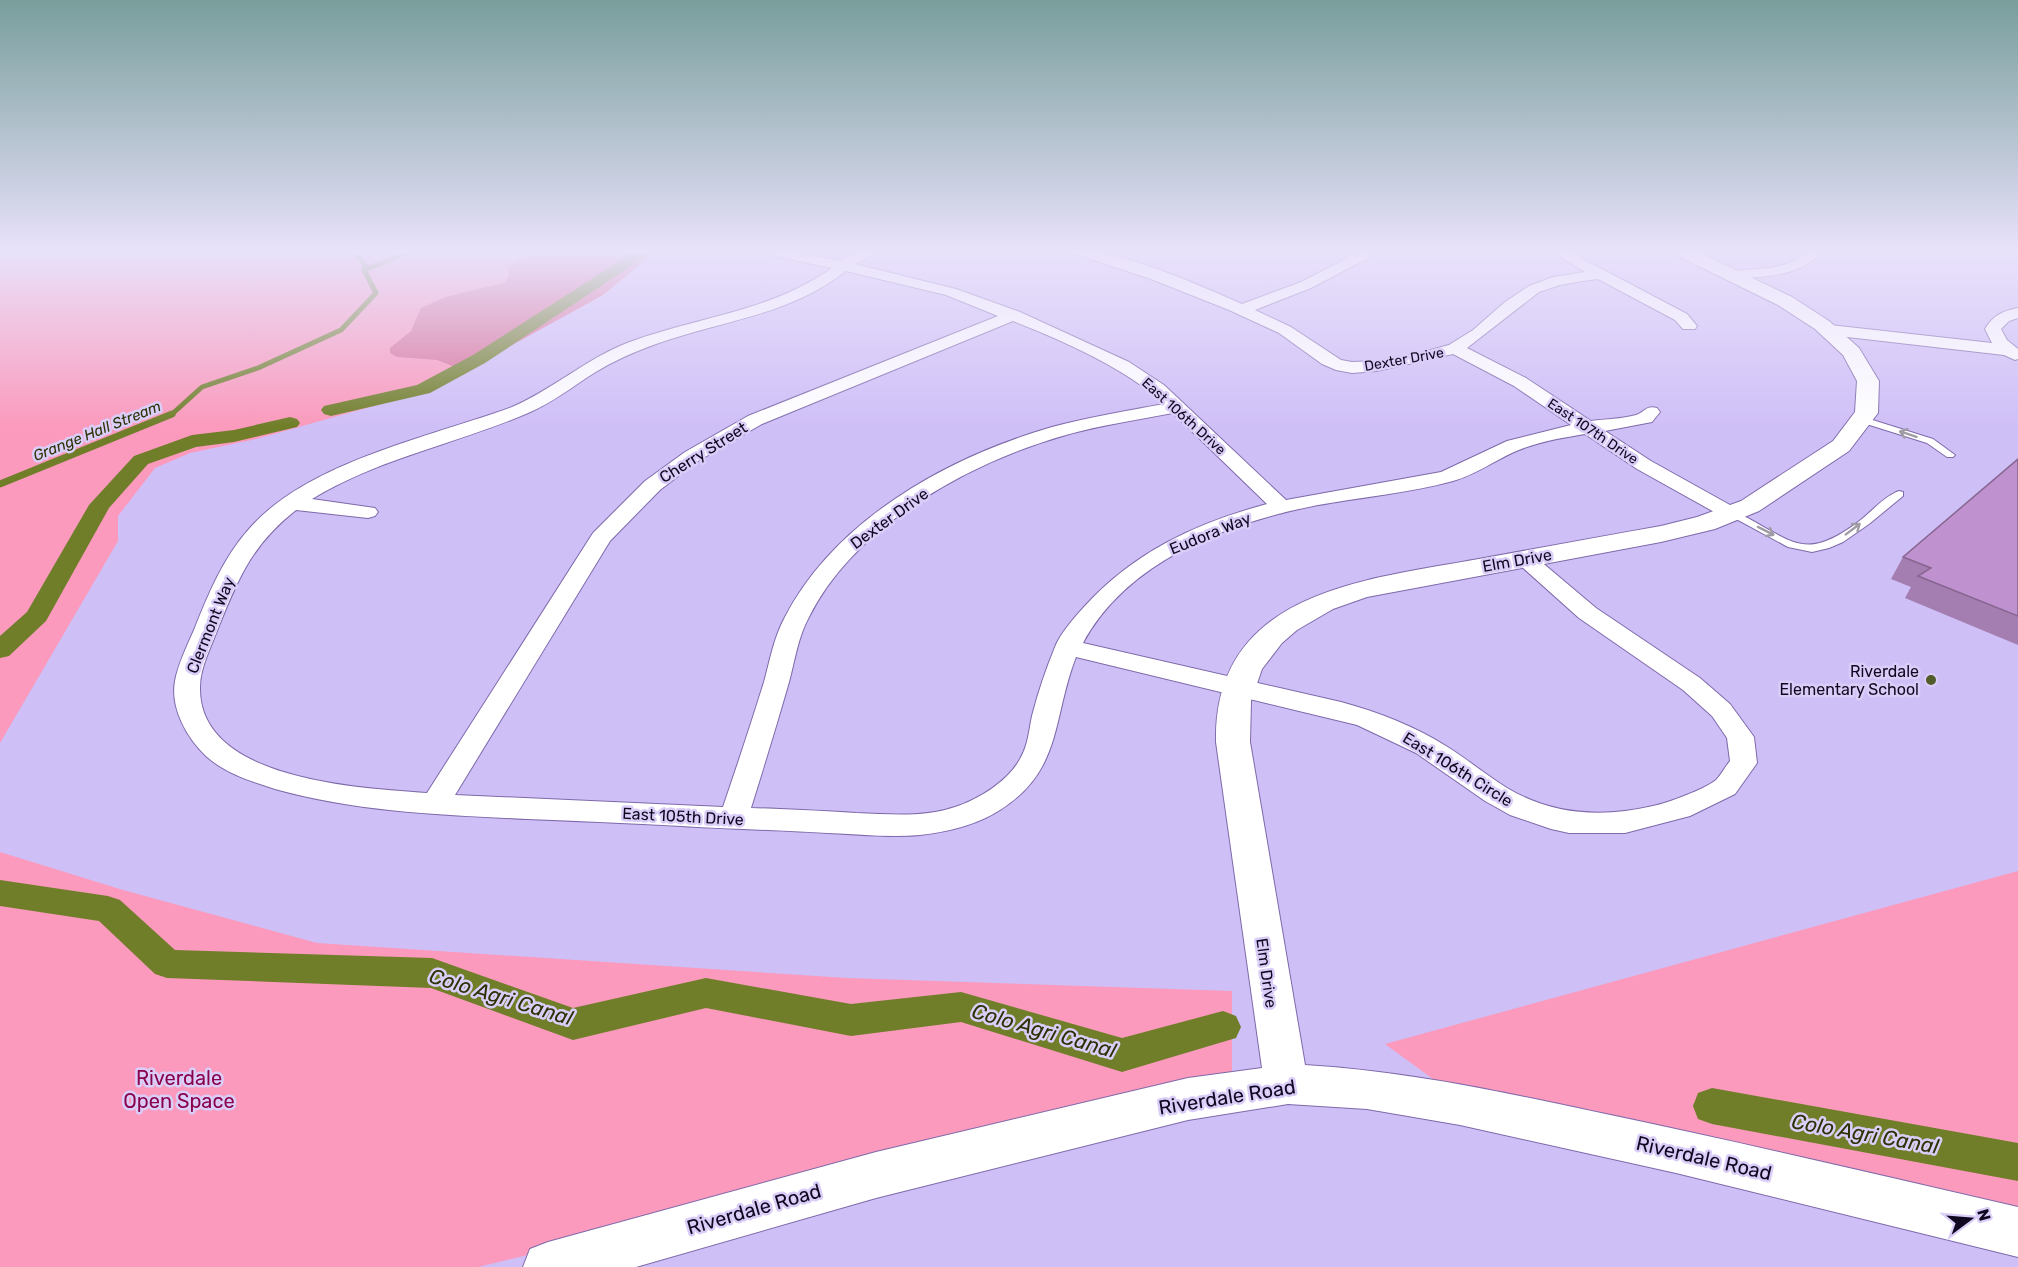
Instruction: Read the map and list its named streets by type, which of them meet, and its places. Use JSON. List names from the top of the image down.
{
  "streets": {
    "street": [
      "Dexter Drive",
      "East 106th Drive",
      "East 107th Drive",
      "Cherry Street",
      "Eudora Way",
      "Elm Drive",
      "Clermont Way",
      "East 106th Circle",
      "East 105th Drive",
      "Riverdale Road"
    ]
  },
  "crossings": [
    ["Dexter Drive", "East 106th Drive"],
    ["Dexter Drive", "East 107th Drive"],
    ["Dexter Drive", "East 105th Drive"],
    ["East 106th Drive", "Cherry Street"],
    ["East 106th Drive", "Eudora Way"],
    ["East 107th Drive", "Eudora Way"],
    ["East 107th Drive", "Elm Drive"],
    ["Cherry Street", "Clermont Way"],
    ["Cherry Street", "East 105th Drive"],
    ["Eudora Way", "East 106th Circle"],
    ["Eudora Way", "East 105th Drive"],
    ["Elm Drive", "East 106th Circle"],
    ["Elm Drive", "Riverdale Road"],
    ["Clermont Way", "East 105th Drive"]
  ],
  "water": ["Grange Hall Stream", "Colo Agri Canal"],
  "parks": ["Riverdale Open Space"],
  "places": ["Riverdale Elementary School"],
  "north": "right"
}
